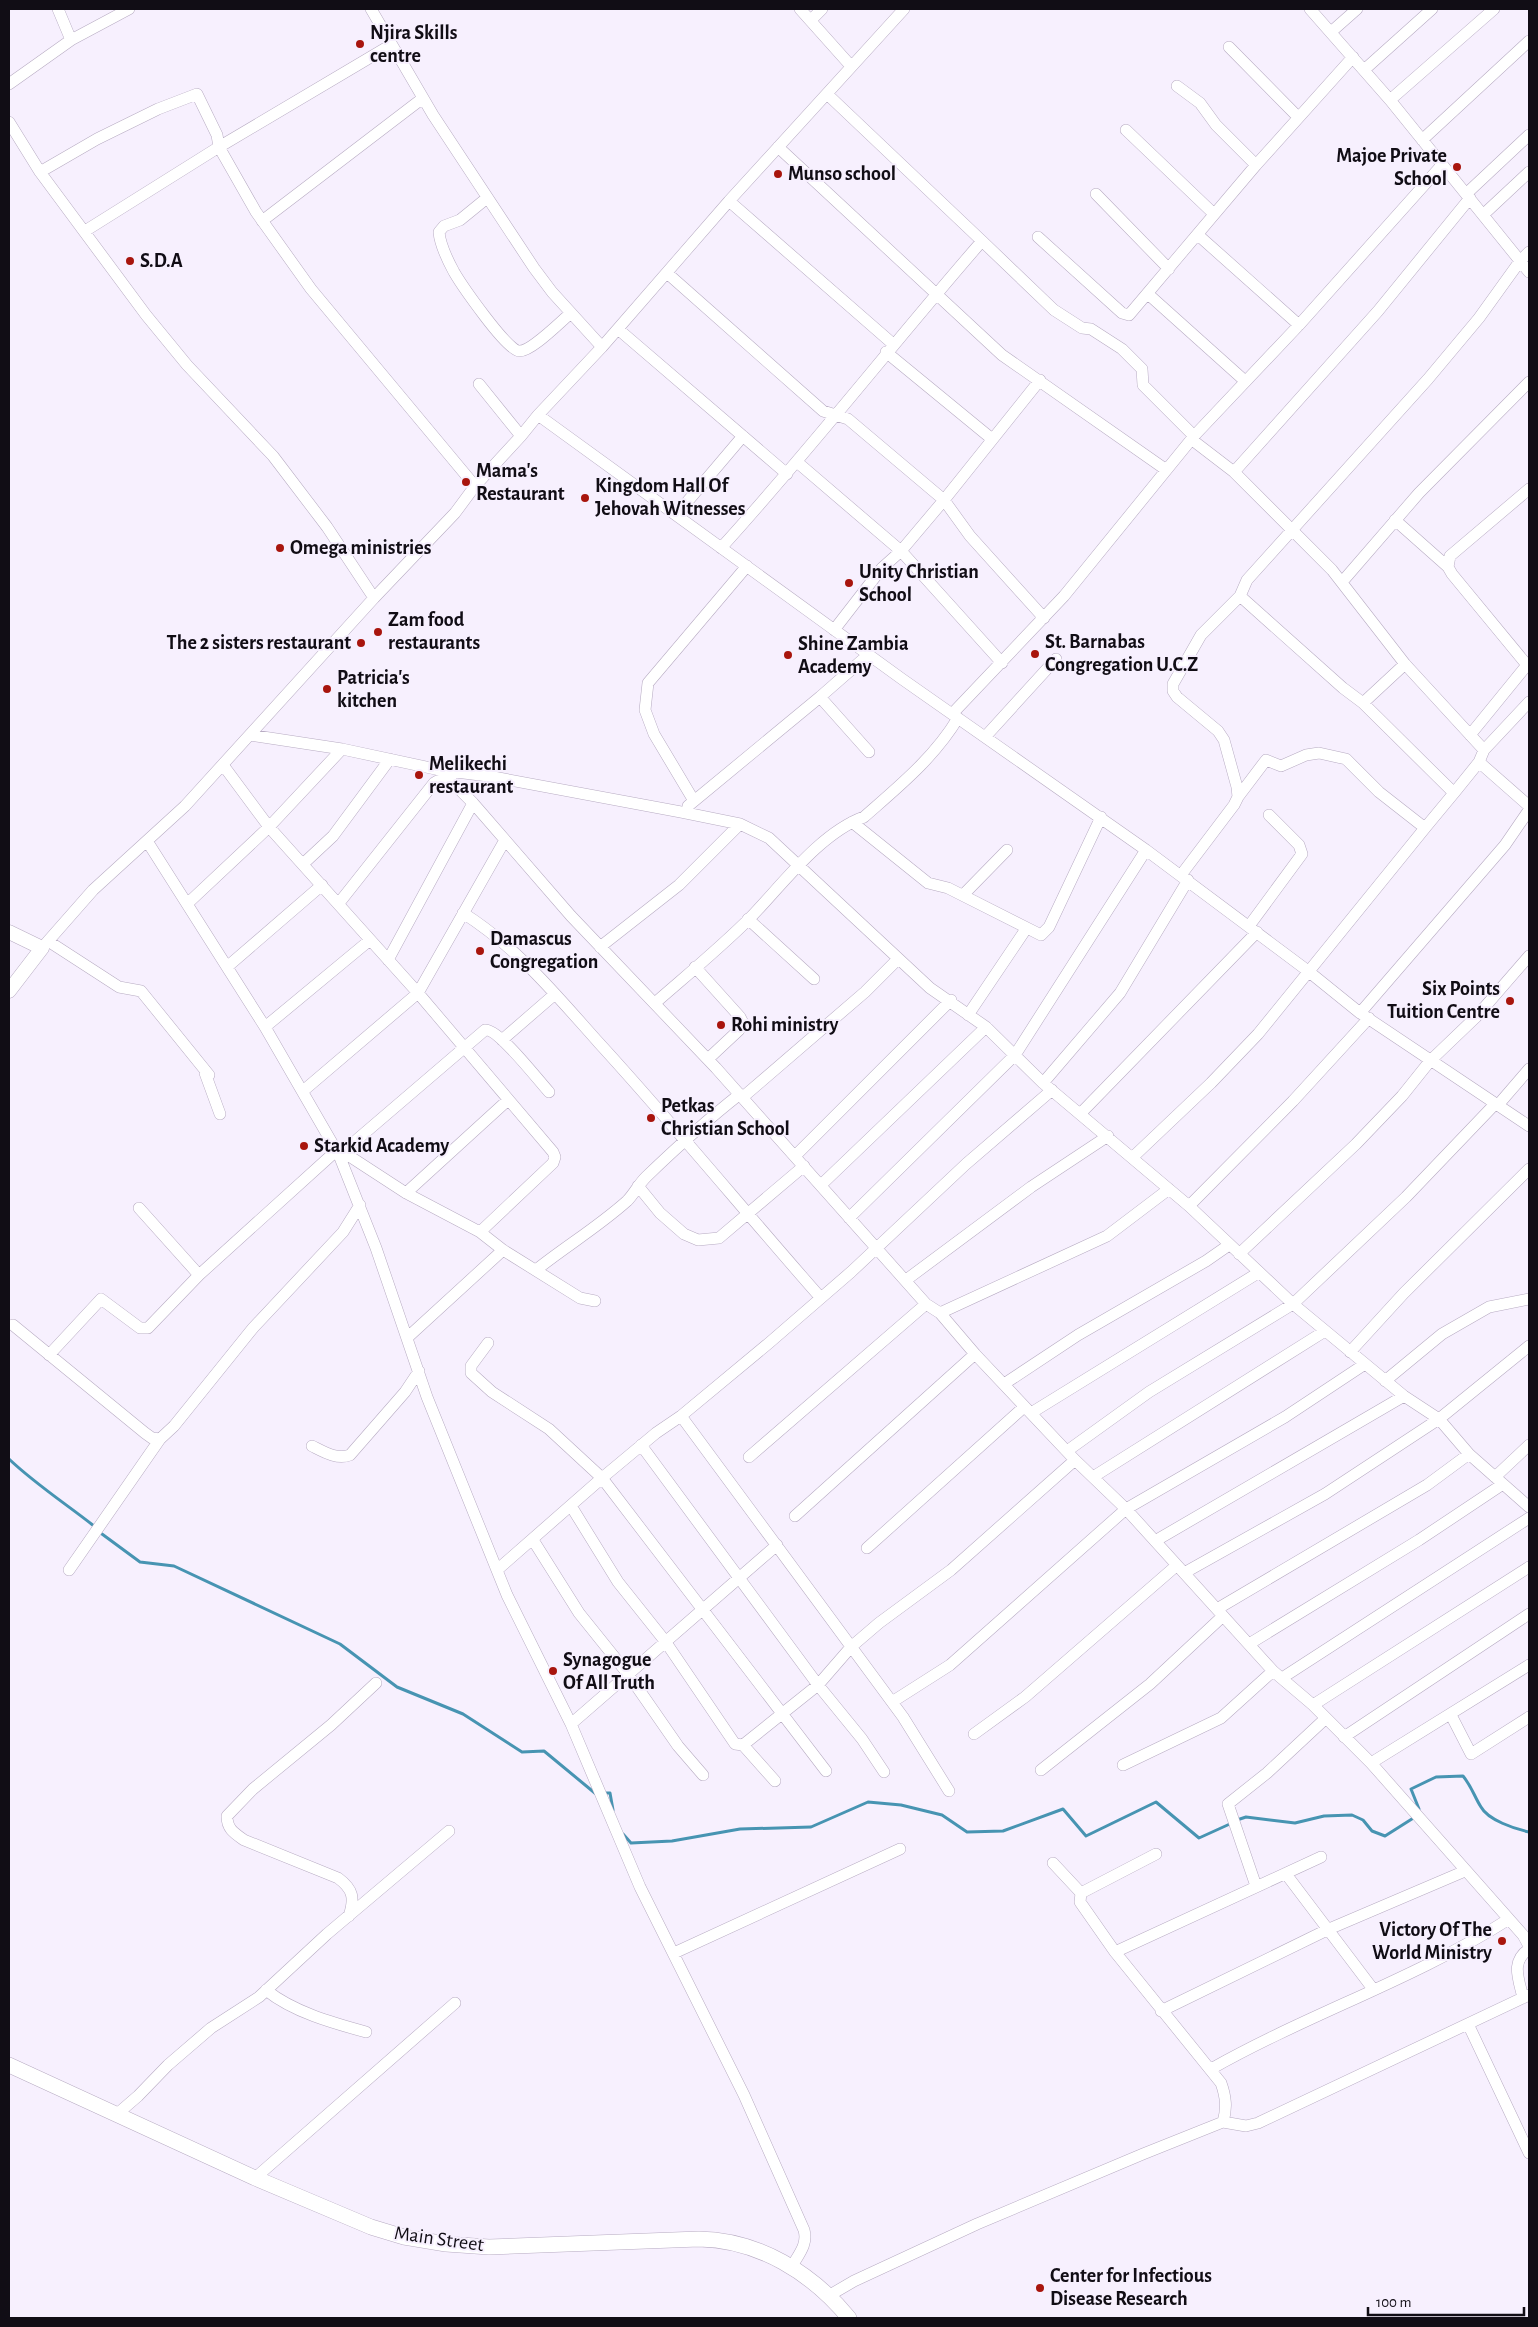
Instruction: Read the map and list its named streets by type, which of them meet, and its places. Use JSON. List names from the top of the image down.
{
  "streets": {
    "main road": ["Main Street"]
  },
  "places": [
    "Njira Skills centre",
    "Majoe Private School",
    "Munso school",
    "S.D.A",
    "Mama's Restaurant",
    "Kingdom Hall Of Jehovah Witnesses",
    "Omega ministries",
    "Unity Christian School",
    "Zam food restaurants",
    "The 2 sisters restaurant",
    "St. Barnabas Congregation U.C.Z",
    "Shine Zambia Academy",
    "Patricia's kitchen",
    "Melikechi restaurant",
    "Damascus Congregation",
    "Six Points Tuition Centre",
    "Rohi ministry",
    "Petkas Christian School",
    "Starkid Academy",
    "Synagogue Of All Truth",
    "Victory Of The World Ministry",
    "Center for Infectious Disease Research"
  ],
  "scale_bar": "100 m"
}
